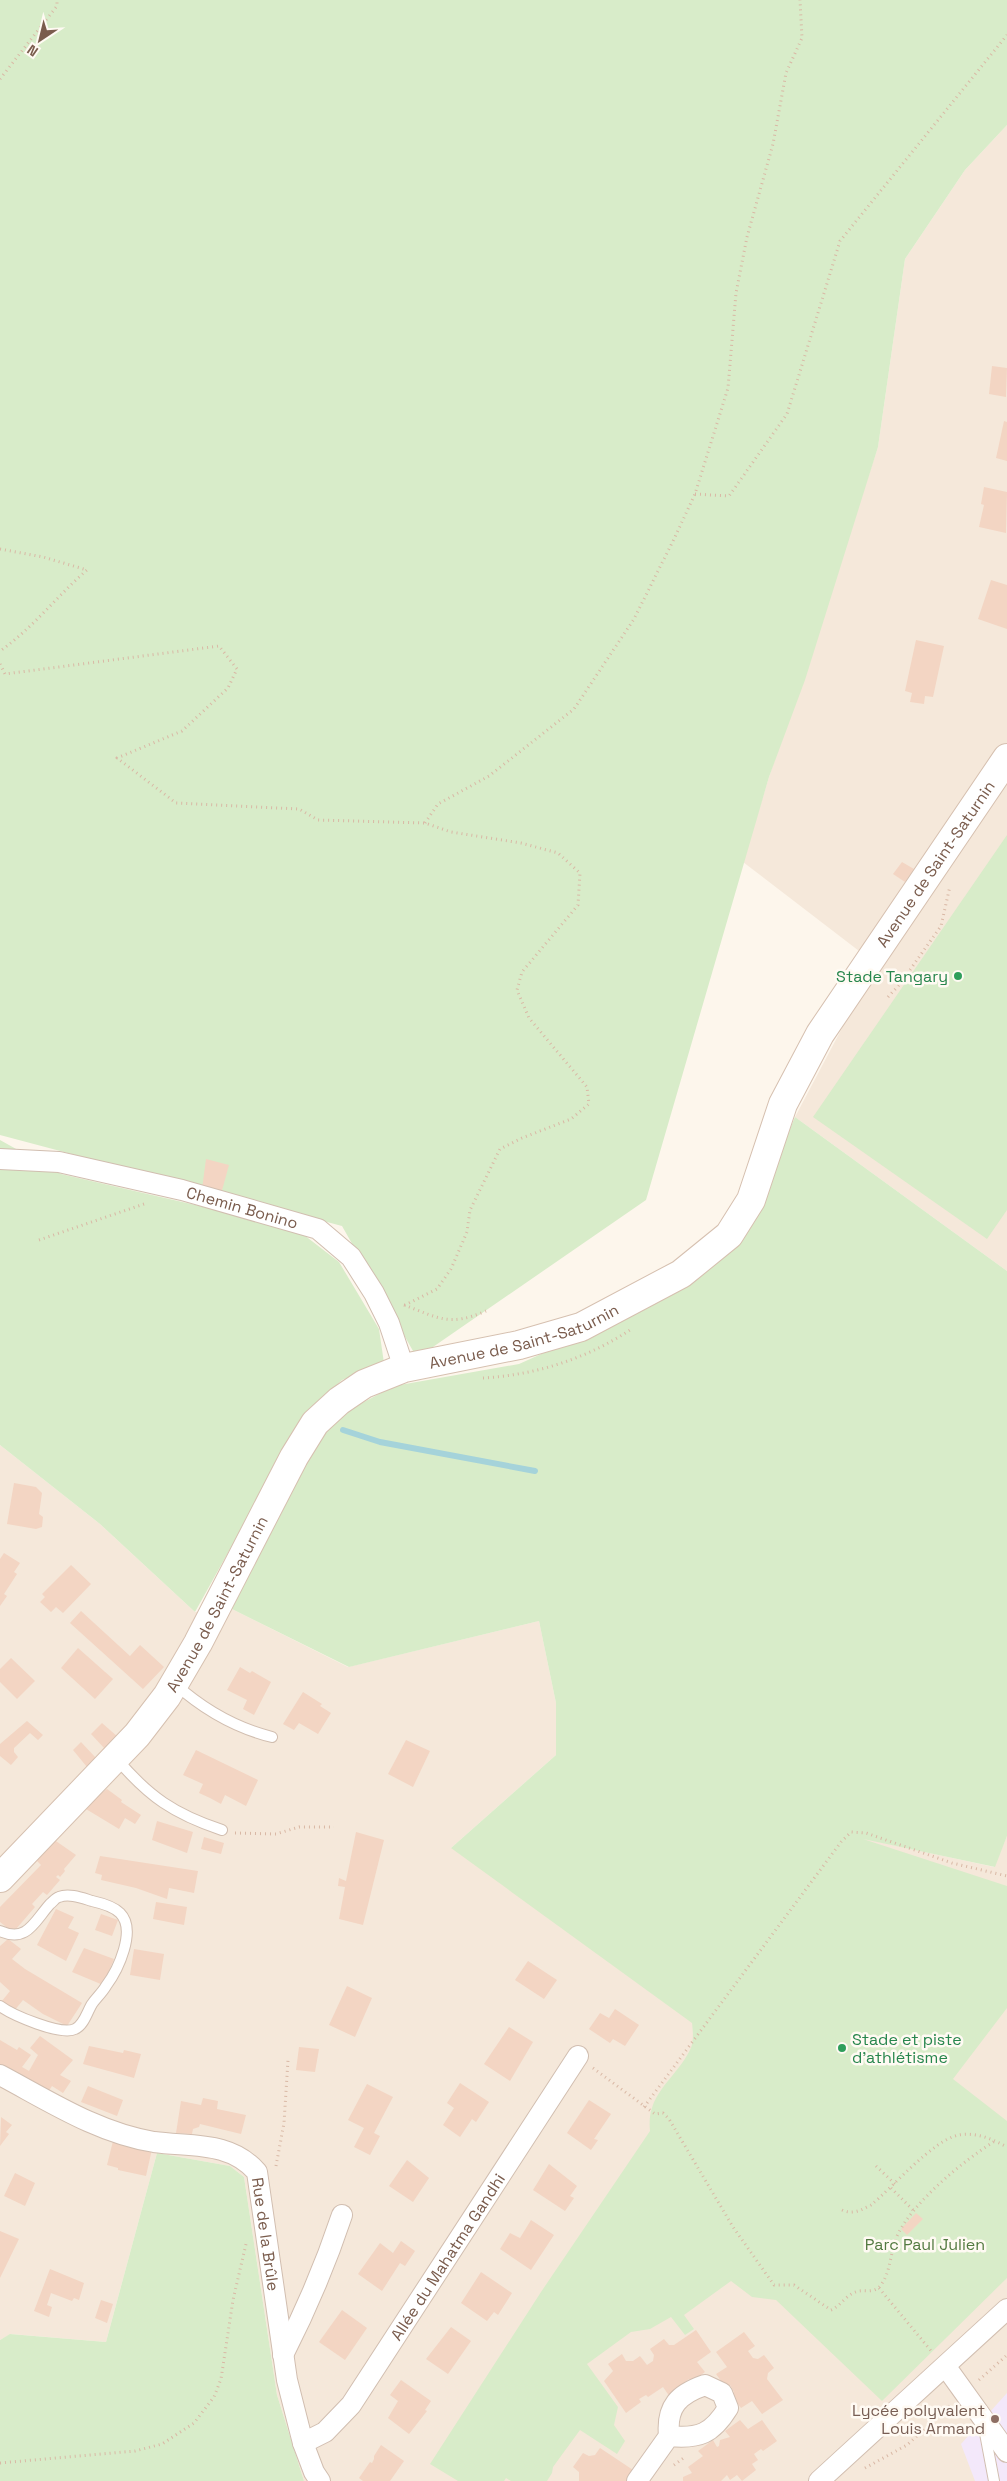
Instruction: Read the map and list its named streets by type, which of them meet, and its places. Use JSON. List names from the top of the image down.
{
  "streets": {
    "main road": ["Avenue de Saint-Saturnin"],
    "street": ["Chemin Bonino", "Rue de la Brûle", "Allée du Mahatma Gandhi"]
  },
  "crossings": [
    ["Avenue de Saint-Saturnin", "Chemin Bonino"],
    ["Rue de la Brûle", "Allée du Mahatma Gandhi"]
  ],
  "parks": ["Parc Paul Julien"],
  "places": ["Stade Tangary", "Stade et piste d'athlétisme", "Lycée polyvalent Louis Armand"],
  "north": "bottom left"
}
